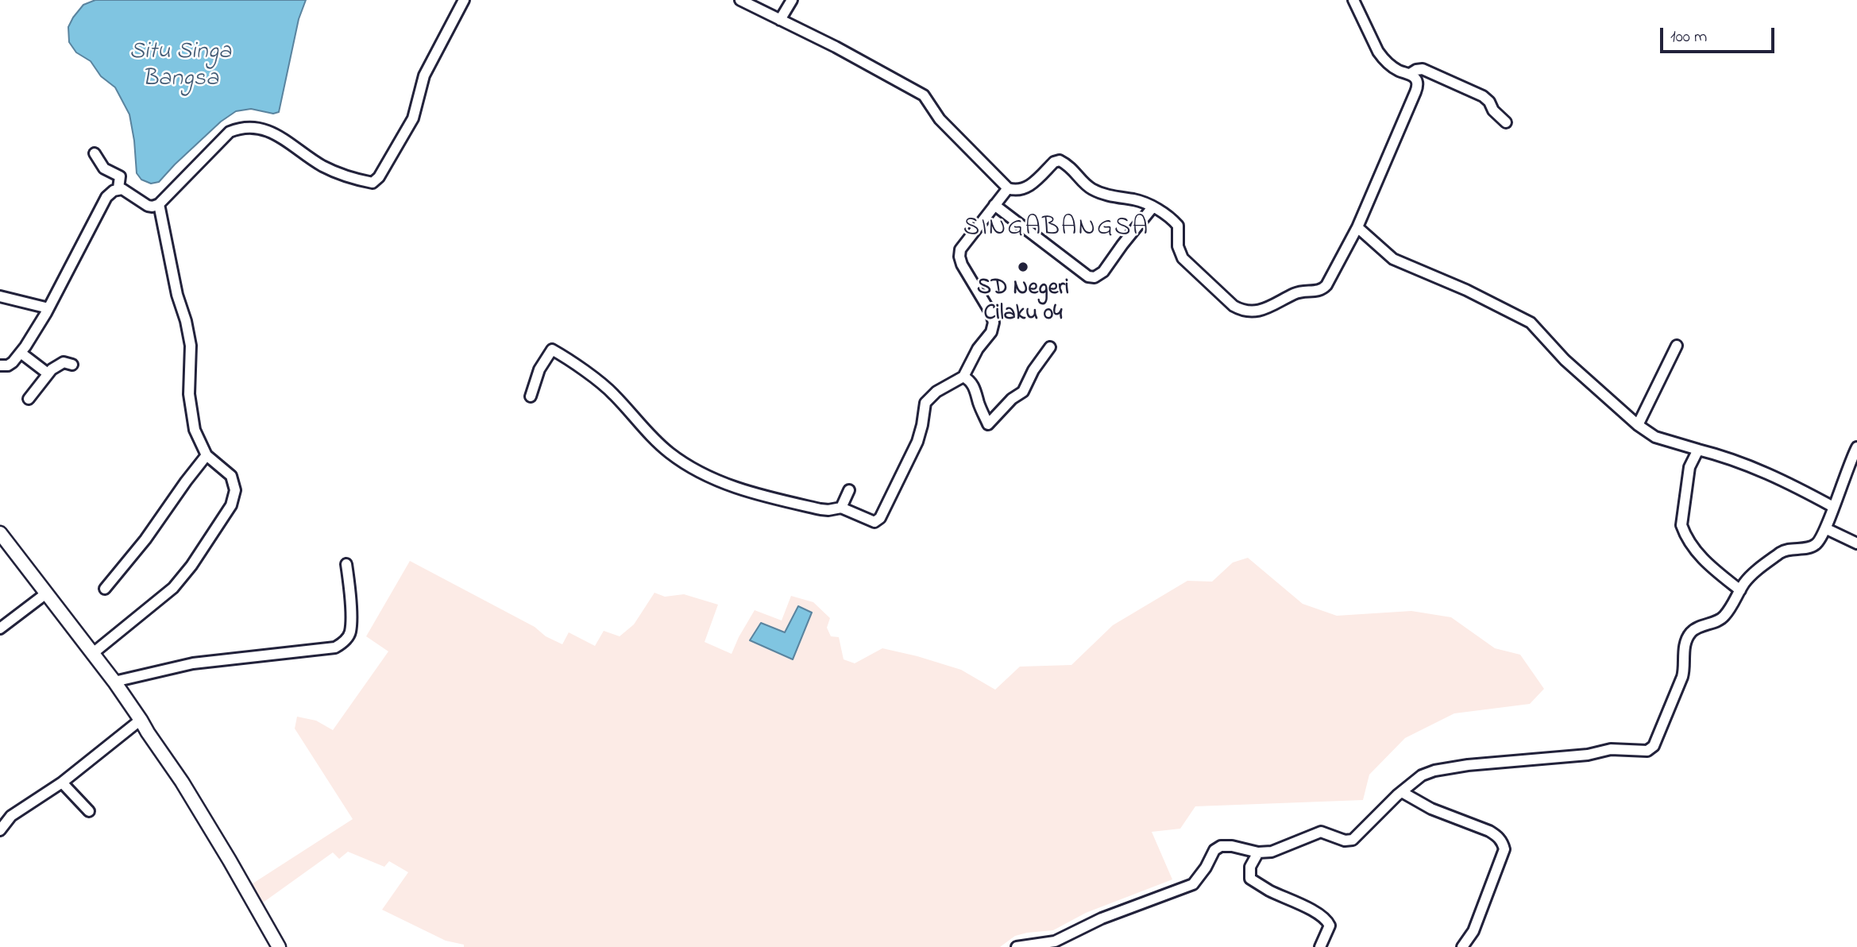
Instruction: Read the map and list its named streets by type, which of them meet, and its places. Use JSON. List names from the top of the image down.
{
  "districts": ["SINGABANGSA"],
  "water": ["Situ Singa Bangsa"],
  "places": ["SD Negeri Cilaku 04"],
  "scale_bar": "100 m"
}
